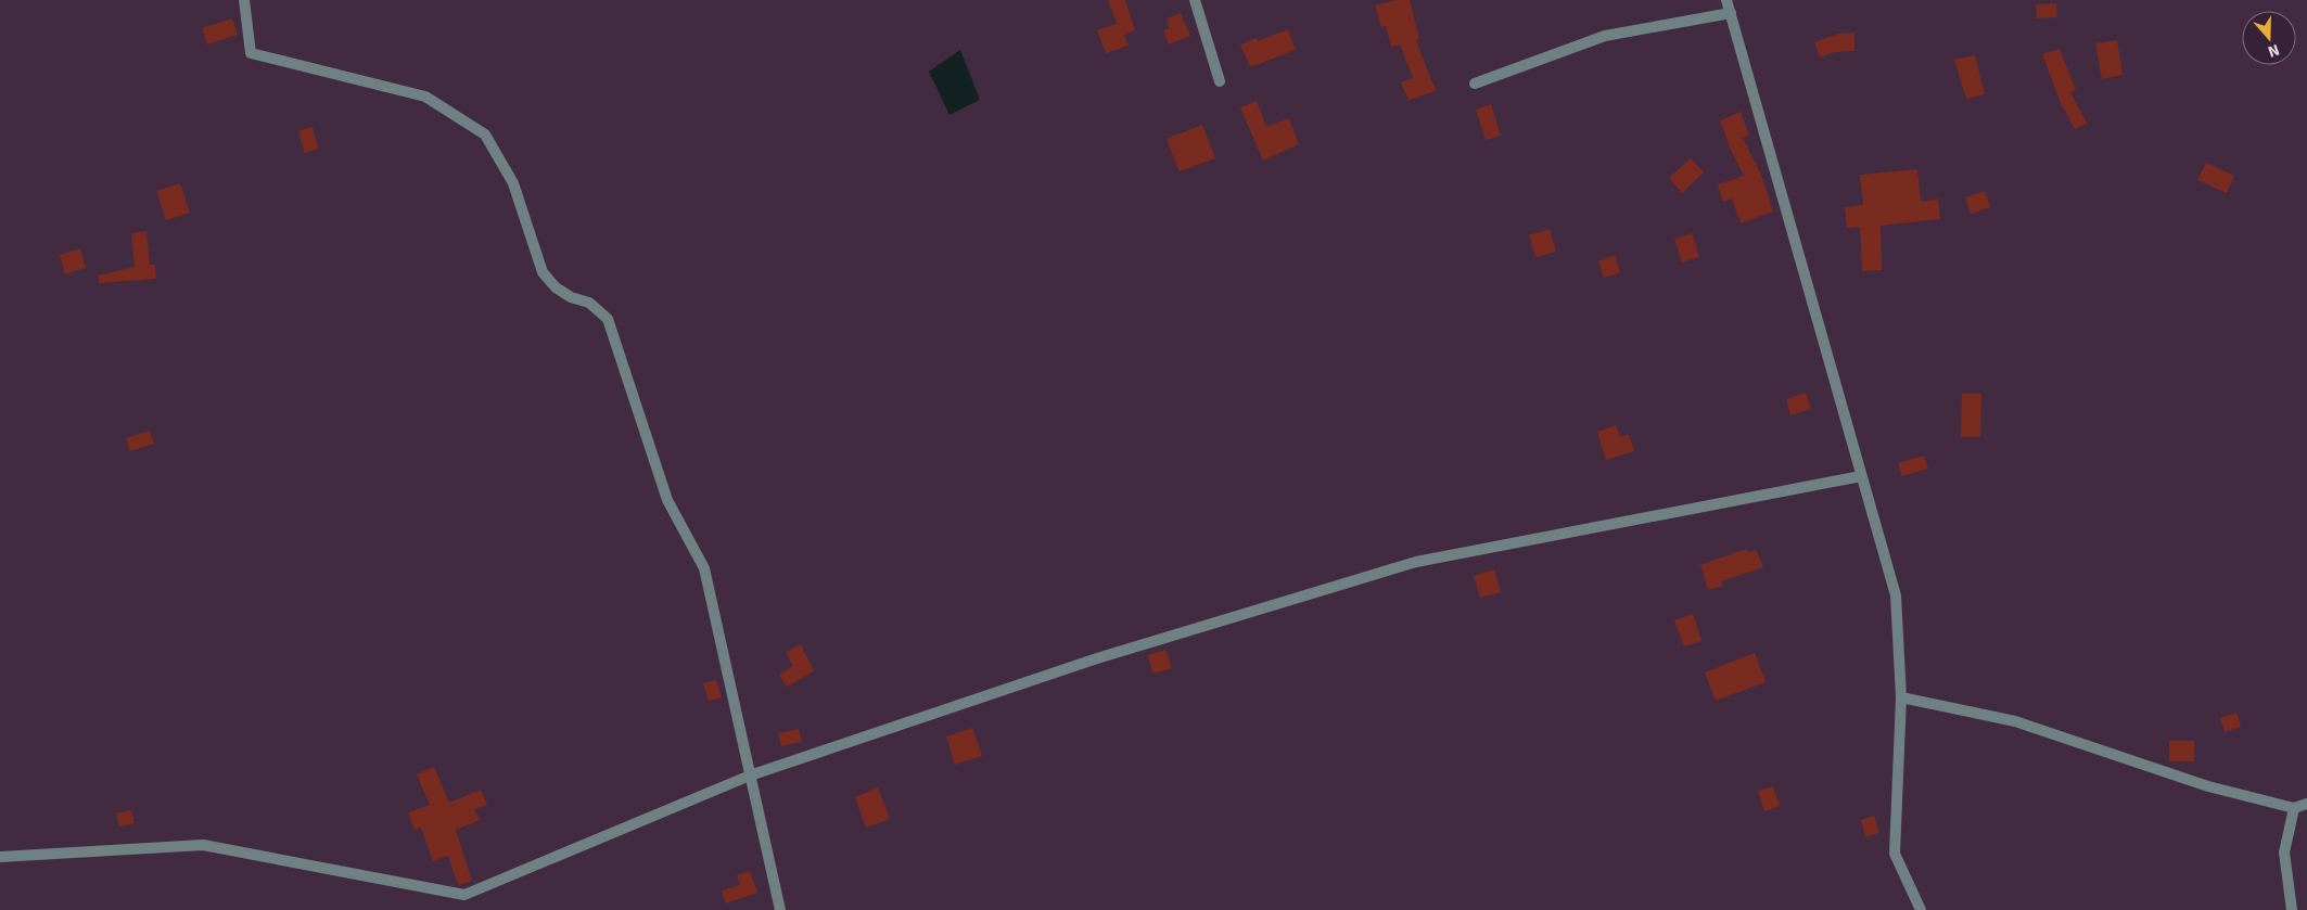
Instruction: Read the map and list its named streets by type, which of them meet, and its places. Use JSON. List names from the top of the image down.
{
  "north": "bottom"
}
